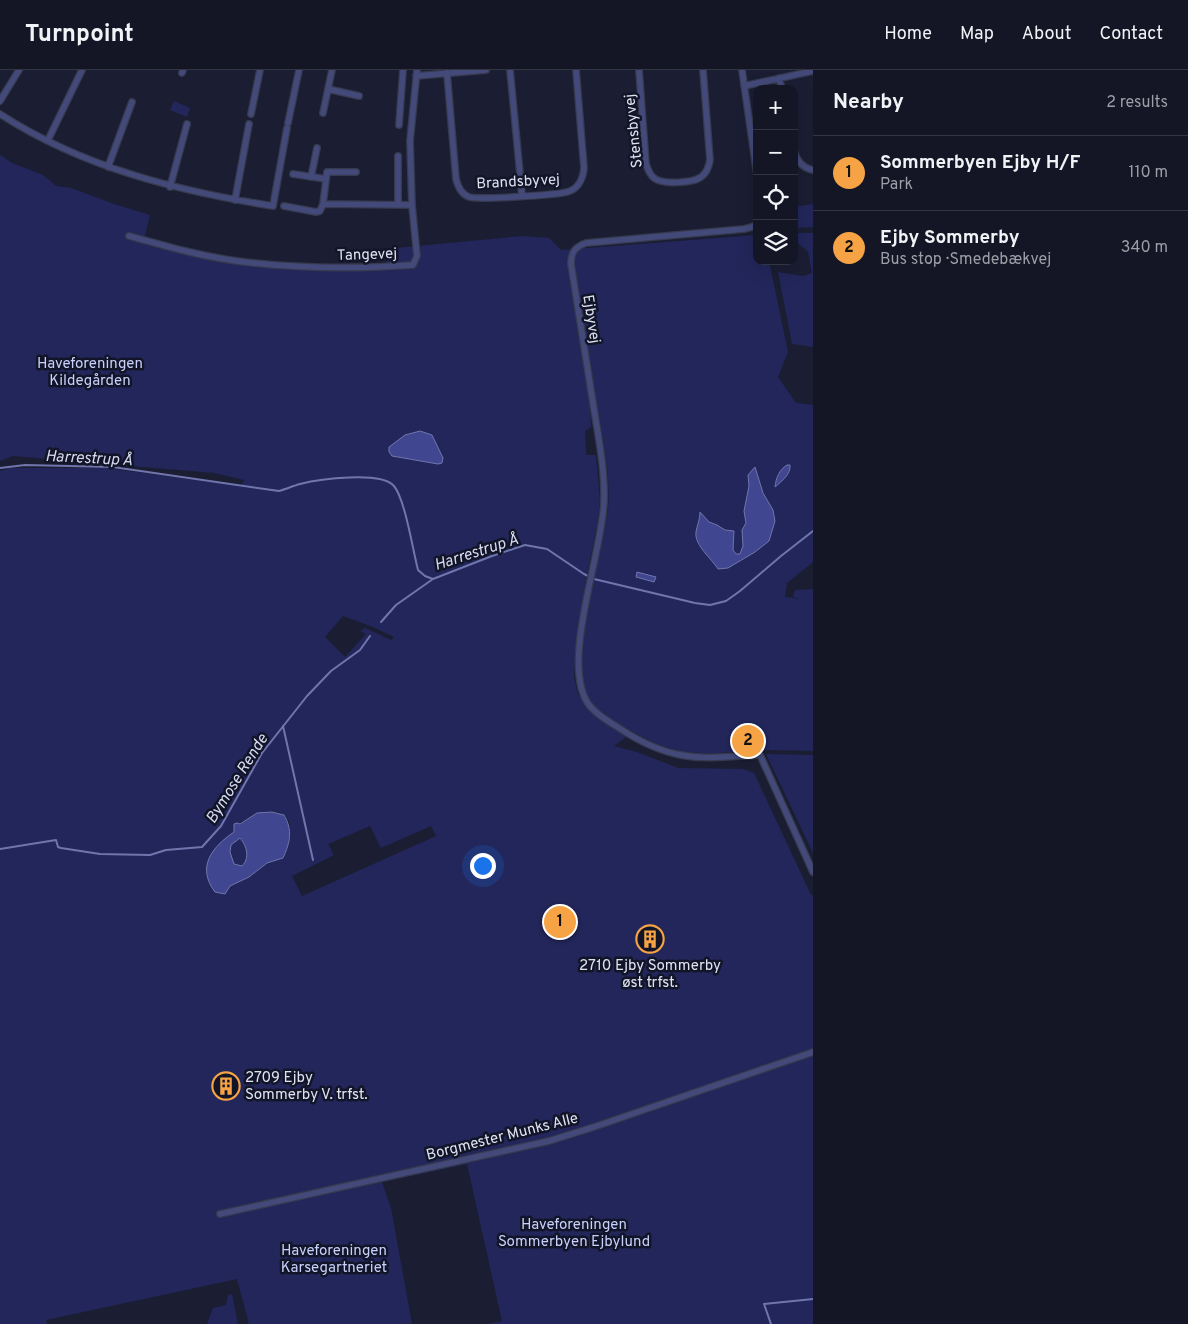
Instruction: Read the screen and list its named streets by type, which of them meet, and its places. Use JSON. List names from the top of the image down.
{
  "streets": {
    "street": [
      "Stensbyvej",
      "Brandsbyvej",
      "Tangevej",
      "Ejbyvej",
      "Borgmester Munks Alle"
    ]
  },
  "water": ["Harrestrup Å", "Bymose Rende"],
  "parks": ["Haveforeningen Kildegården", "Haveforeningen Sommerbyen Ejbylund", "Haveforeningen Karsegartneriet"],
  "places": {
    "building": ["2710 Ejby Sommerby øst trfst.", "2709 Ejby Sommerby V. trfst."]
  },
  "page": {
    "header": "Turnpoint",
    "nav": [
      "Home",
      "Map",
      "About",
      "Contact"
    ],
    "heading": ["Nearby", "2 results"],
    "map_buttons": ["+", "−"],
    "list": [
      {
        "mark": "1",
        "name": "Sommerbyen Ejby H/F",
        "note": "Park",
        "value": "110 m"
      },
      {
        "mark": "2",
        "name": "Ejby Sommerby",
        "note": "Bus stop · Smedebækvej",
        "value": "340 m"
      }
    ],
    "pins": ["2", "1"]
  }
}
